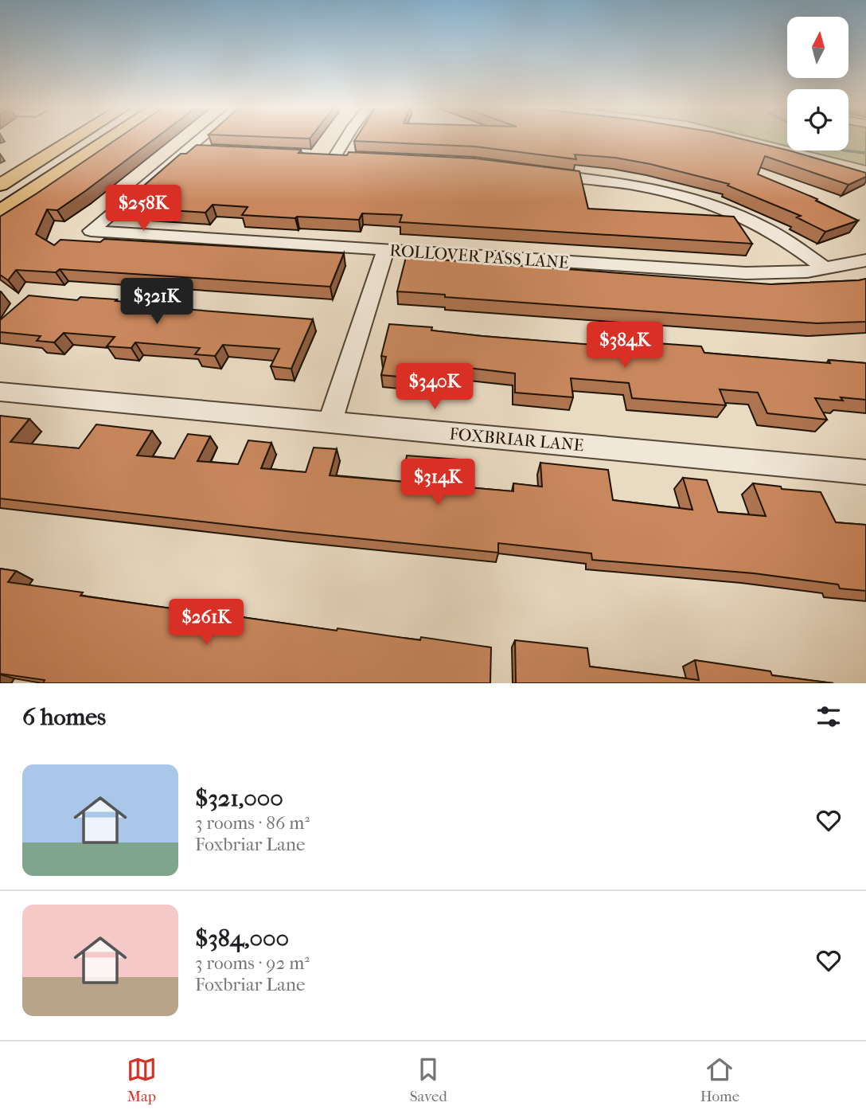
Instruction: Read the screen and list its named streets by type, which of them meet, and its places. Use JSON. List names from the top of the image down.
{
  "streets": {
    "street": ["ROLLOVER PASS LANE", "FOXBRIAR LANE"]
  },
  "north": "top",
  "page": {
    "price": [
      "$258K",
      "$321K",
      "$384K",
      "$340K",
      "$314K",
      "$261K"
    ],
    "heading": "6 homes",
    "list": [
      {
        "name": "$321,000",
        "note": "3 rooms · 86 m² · Foxbriar Lane"
      },
      {
        "name": "$384,000",
        "note": "3 rooms · 92 m² · Foxbriar Lane"
      }
    ],
    "tabs": ["Map", "Saved", "Home"]
  }
}
